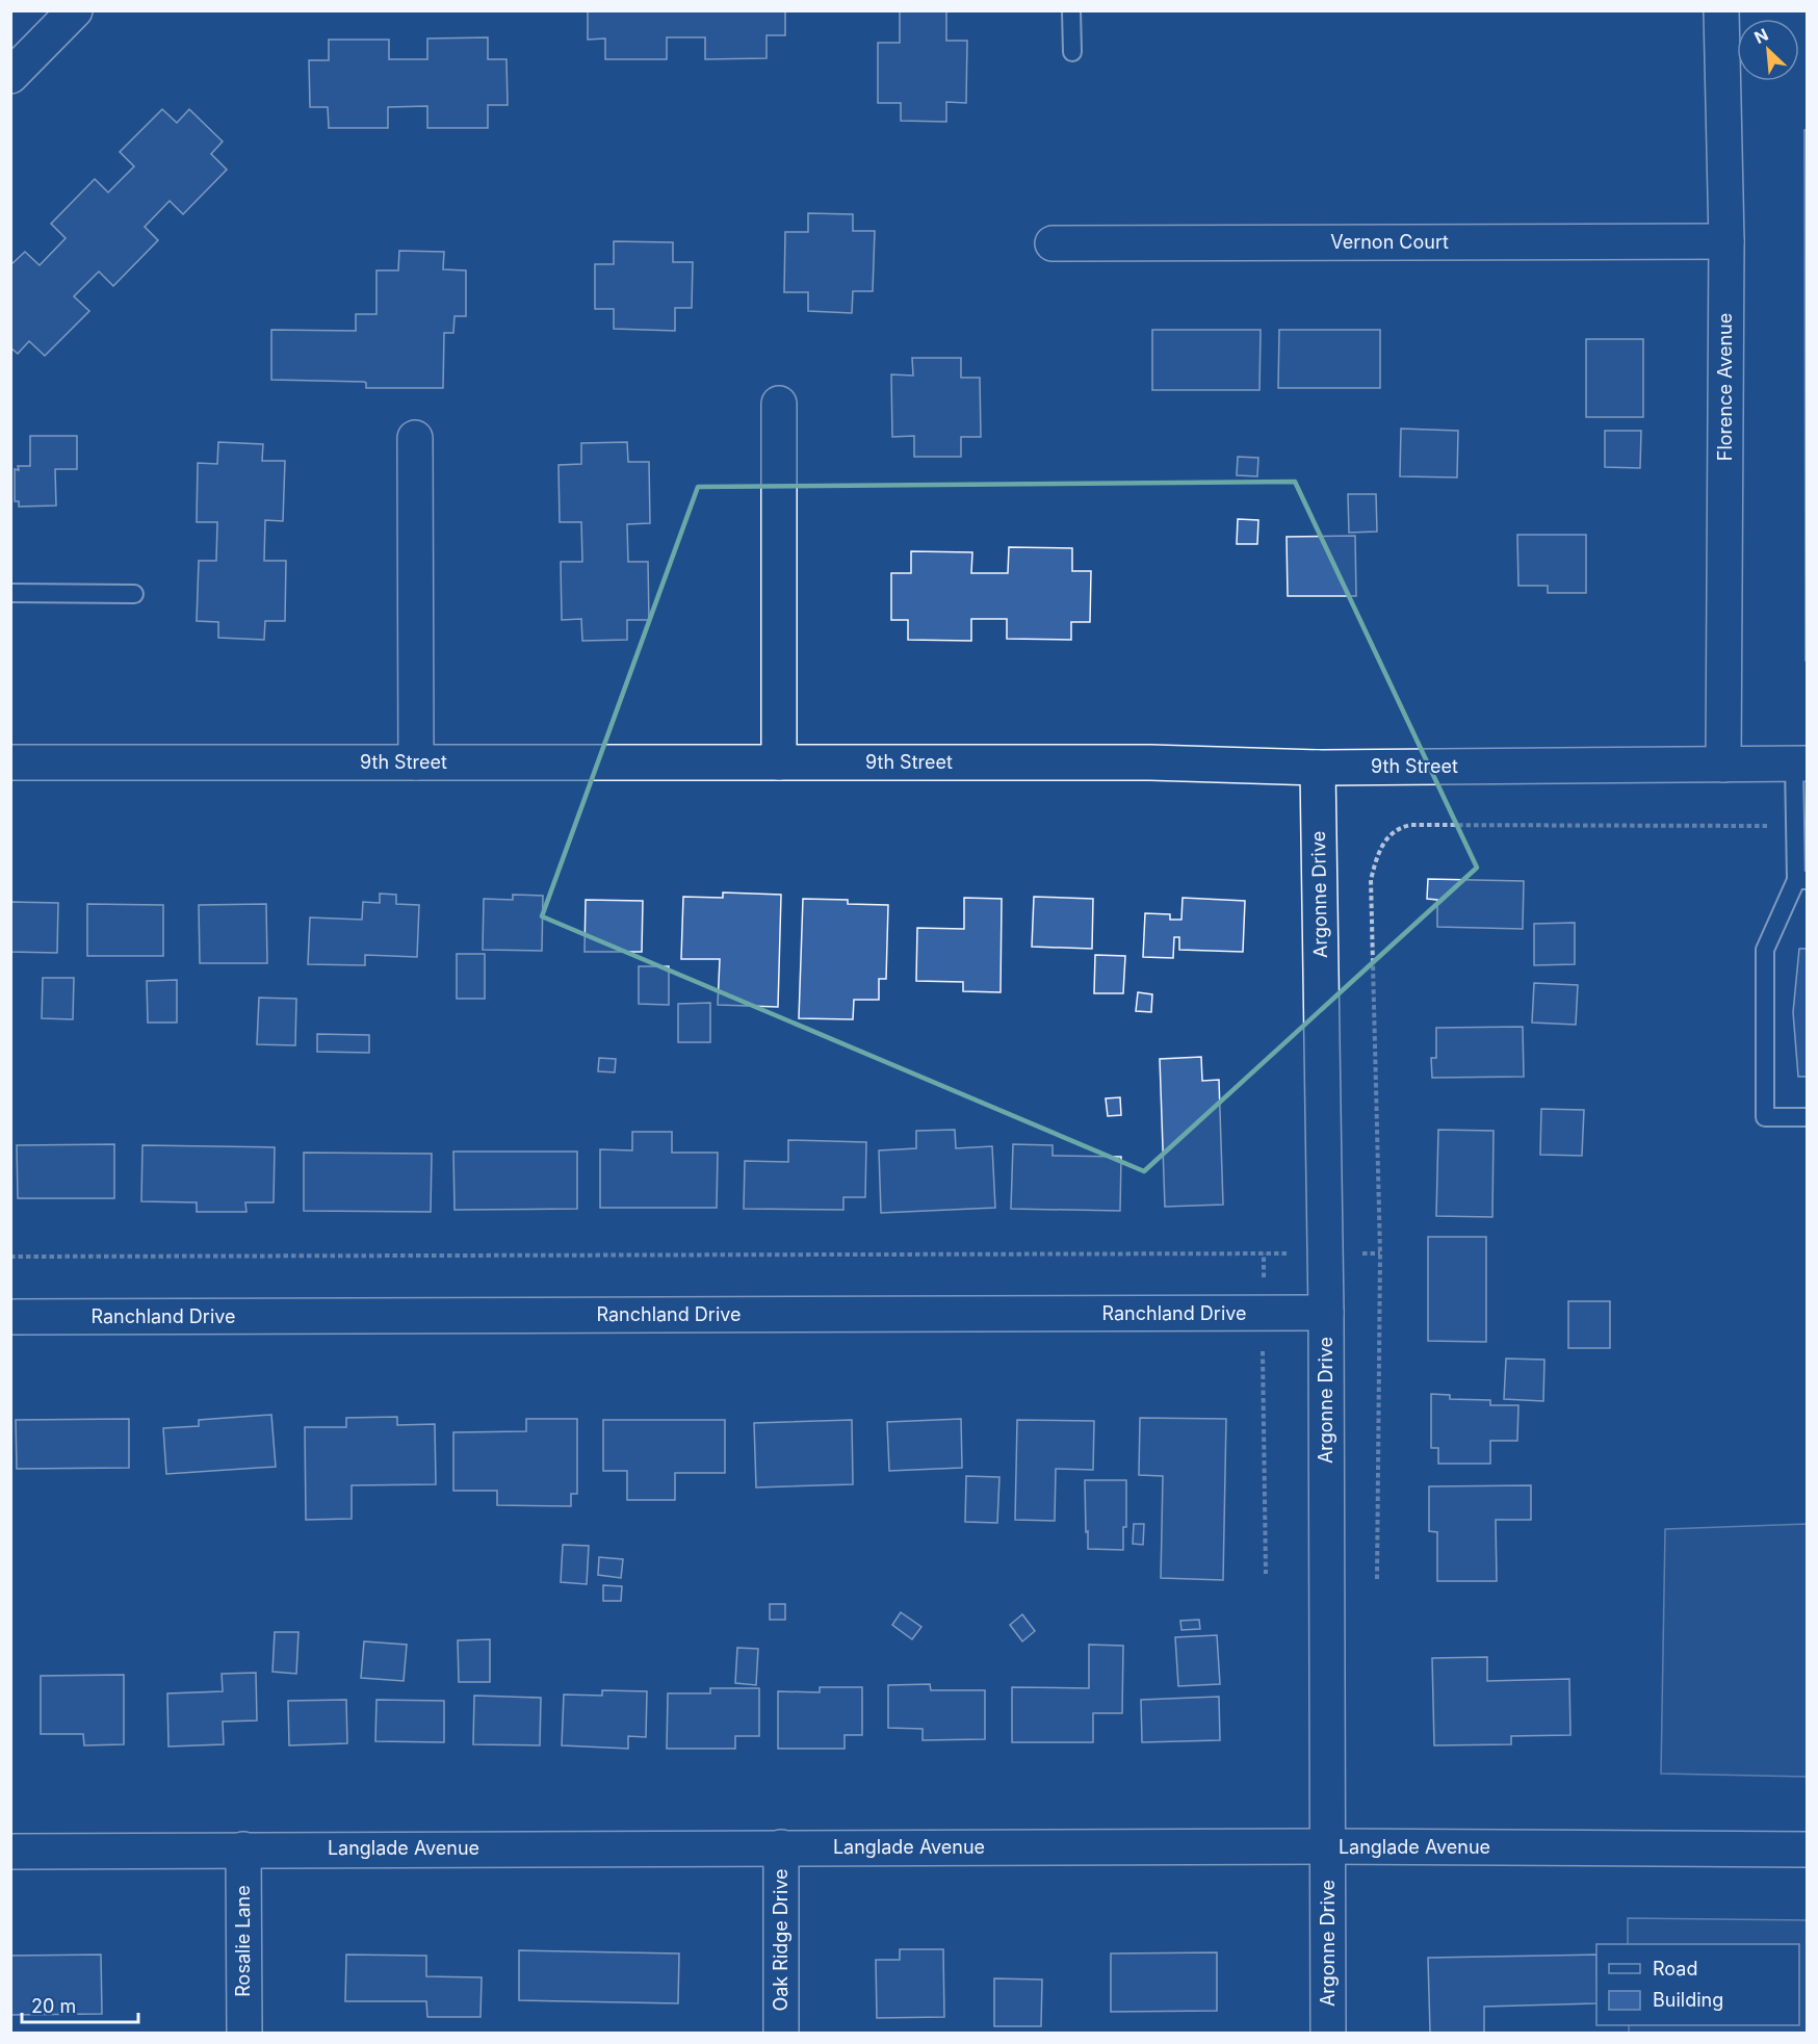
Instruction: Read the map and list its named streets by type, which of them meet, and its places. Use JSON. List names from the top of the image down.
{
  "streets": {
    "street": [
      "Vernon Court",
      "Florence Avenue",
      "9th Street",
      "Argonne Drive",
      "Ranchland Drive",
      "Langlade Avenue",
      "Oak Ridge Drive",
      "Rosalie Lane"
    ]
  },
  "crossings": [
    ["Vernon Court", "Florence Avenue"],
    ["Florence Avenue", "9th Street"],
    ["9th Street", "Argonne Drive"],
    ["Argonne Drive", "Ranchland Drive"],
    ["Argonne Drive", "Langlade Avenue"],
    ["Langlade Avenue", "Oak Ridge Drive"],
    ["Langlade Avenue", "Rosalie Lane"]
  ],
  "legend": ["Road", "Building"],
  "scale_bar": "20 m",
  "north": "top left"
}
